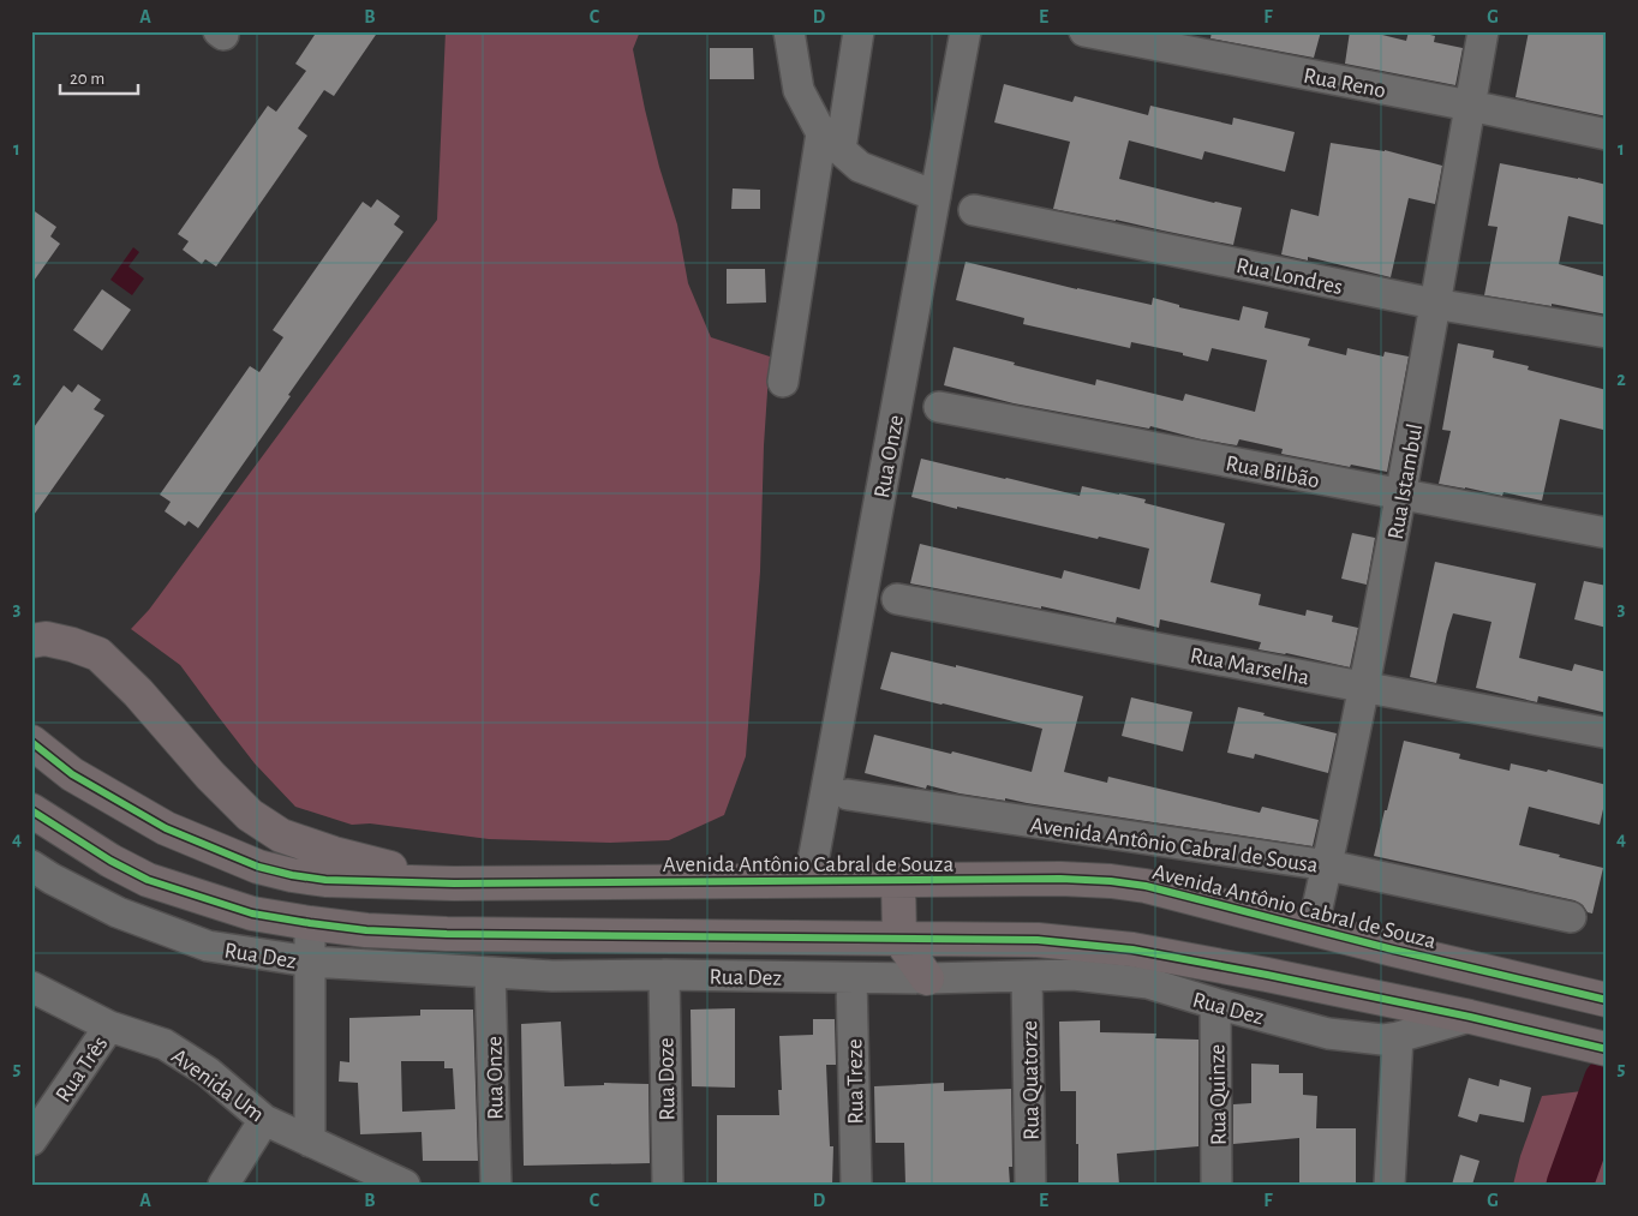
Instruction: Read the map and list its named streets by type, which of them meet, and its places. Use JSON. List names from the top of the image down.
{
  "streets": {
    "highway": ["Avenida Antônio Cabral de Souza"],
    "street": [
      "Rua Reno",
      "Rua Londres",
      "Rua Onze",
      "Rua Bilbão",
      "Rua Istambul",
      "Rua Marselha",
      "Avenida Antônio Cabral de Sousa",
      "Rua Dez",
      "Rua Três",
      "Rua Doze",
      "Rua Quatorze",
      "Rua Treze",
      "Avenida Um",
      "Rua Quinze"
    ]
  },
  "crossings": [
    ["Rua Reno", "Rua Istambul"],
    ["Rua Londres", "Rua Istambul"],
    ["Rua Onze", "Avenida Antônio Cabral de Souza"],
    ["Rua Onze", "Rua Dez"],
    ["Rua Bilbão", "Rua Istambul"],
    ["Rua Istambul", "Rua Marselha"],
    ["Rua Istambul", "Avenida Antônio Cabral de Sousa"],
    ["Rua Istambul", "Avenida Antônio Cabral de Souza"],
    ["Rua Dez", "Rua Doze"],
    ["Rua Dez", "Rua Quatorze"],
    ["Rua Dez", "Rua Treze"],
    ["Rua Dez", "Rua Quinze"],
    ["Rua Três", "Avenida Um"]
  ],
  "scale_bar": "20 m",
  "grid": {
    "columns": [
      "A",
      "B",
      "C",
      "D",
      "E",
      "F",
      "G"
    ],
    "rows": [
      "1",
      "2",
      "3",
      "4",
      "5"
    ]
  }
}
